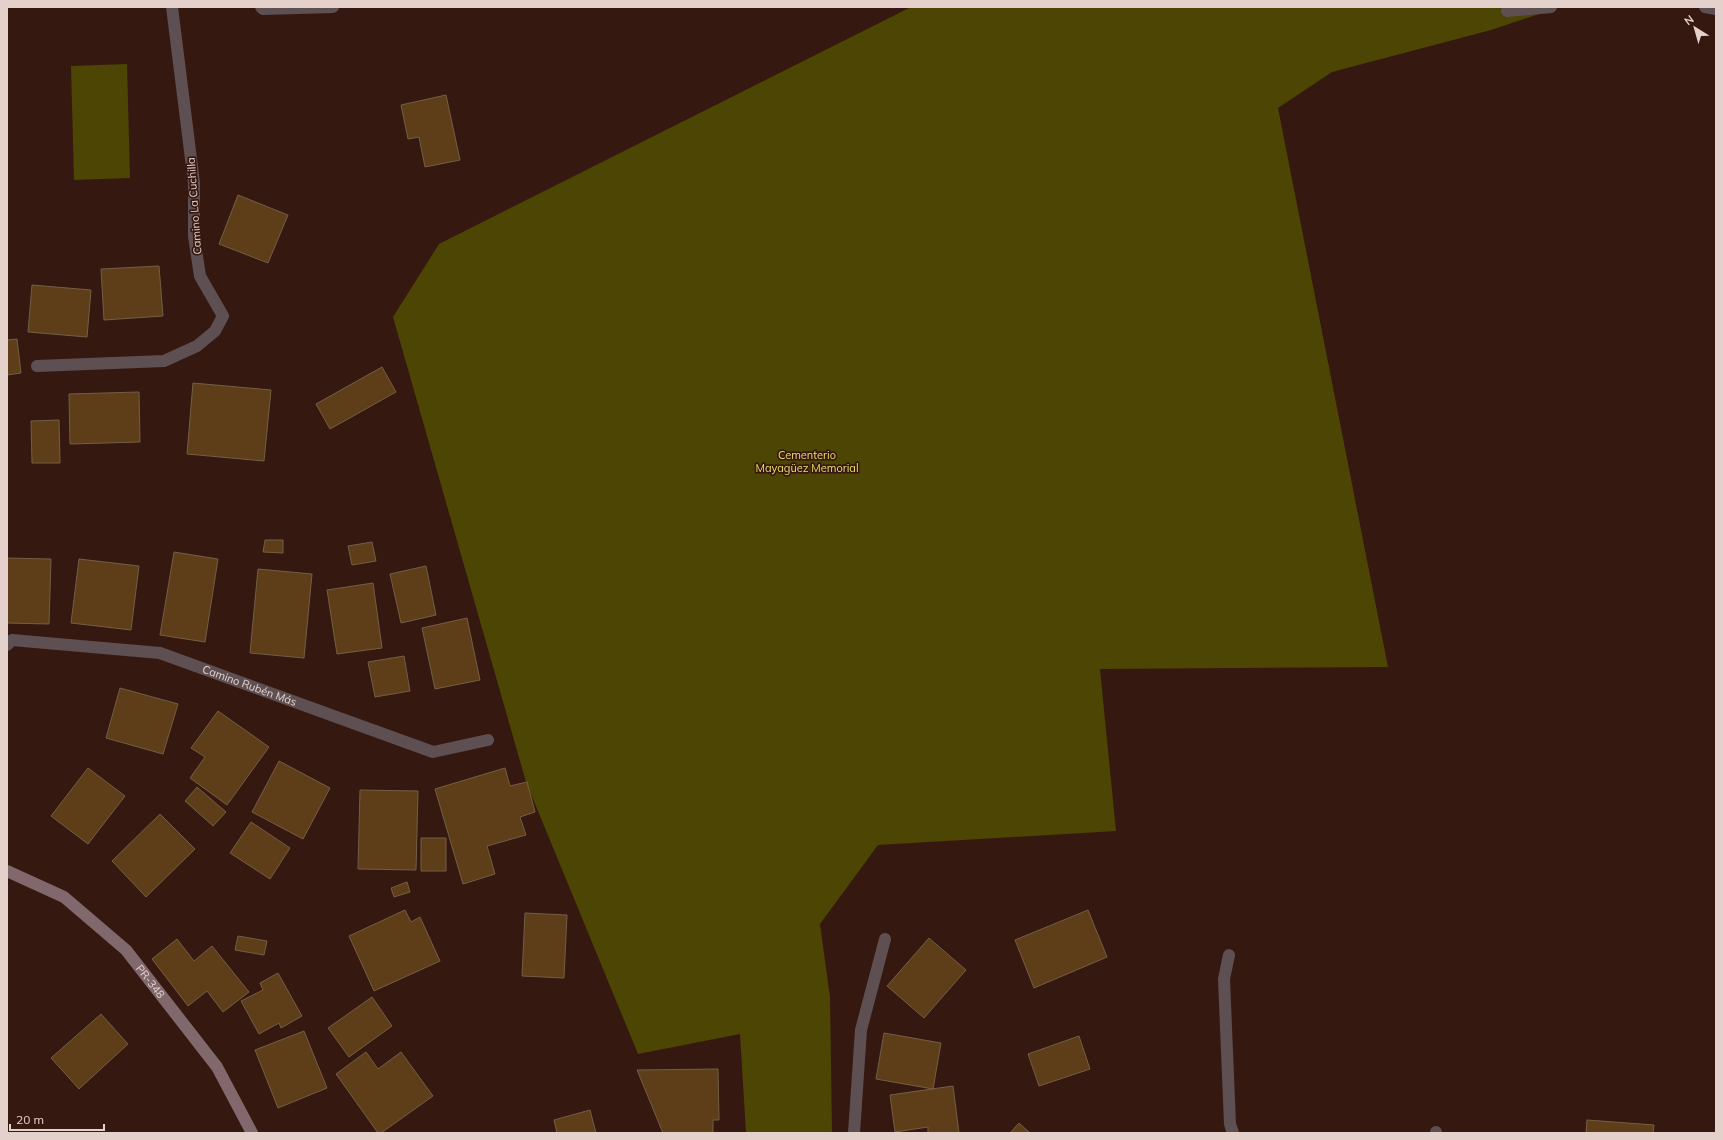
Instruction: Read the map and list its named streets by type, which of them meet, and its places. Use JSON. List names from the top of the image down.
{
  "streets": {
    "street": ["Camino La Cuchilla", "Camino Rubén Más", "PR-348"]
  },
  "parks": ["Cementerio Mayagüez Memorial"],
  "scale_bar": "20 m",
  "north": "top left"
}
